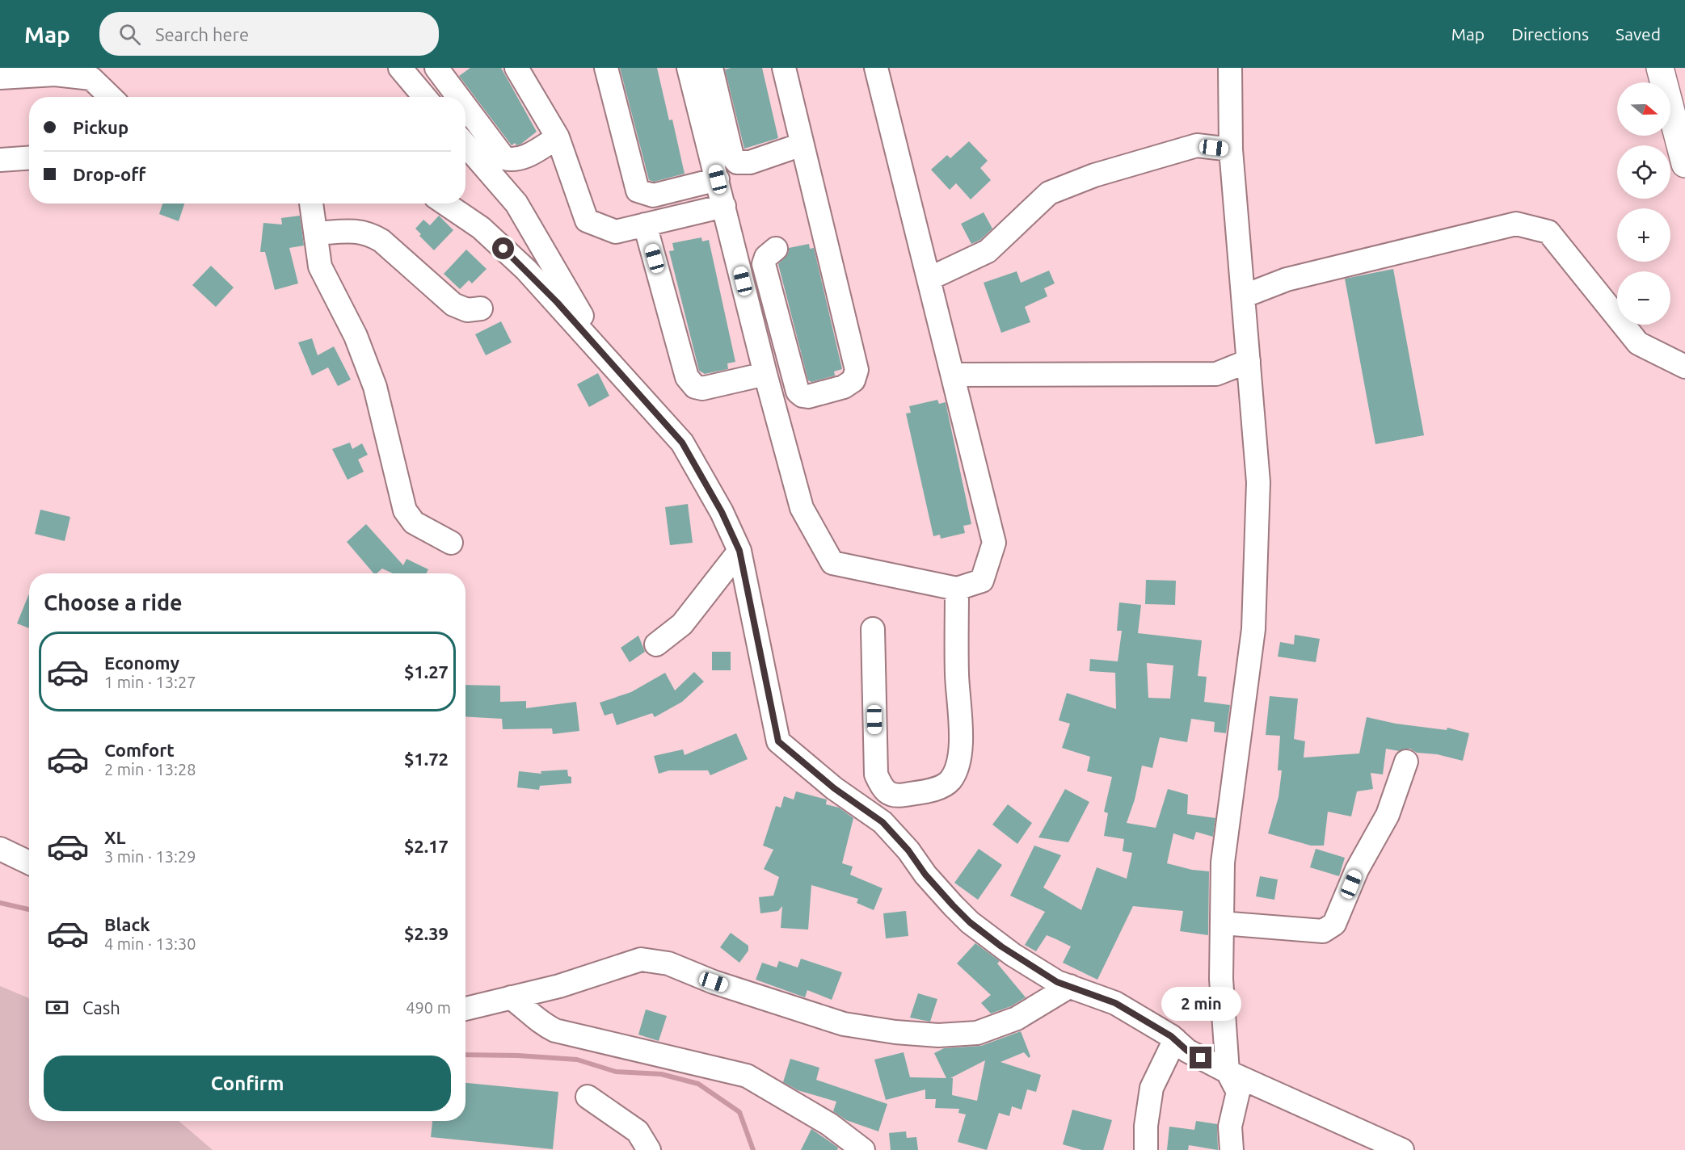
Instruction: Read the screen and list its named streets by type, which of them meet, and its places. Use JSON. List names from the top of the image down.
{
  "north": "right",
  "page": {
    "header": "Map",
    "search": "Search here",
    "nav": ["Map", "Directions", "Saved"],
    "map_buttons": ["+", "−"],
    "banner": ["Pickup", "Drop-off"],
    "heading": "Choose a ride",
    "list": [
      {
        "name": "Economy",
        "note": "1 min · 13:27",
        "value": "$1.27"
      },
      {
        "name": "Comfort",
        "note": "2 min · 13:28",
        "value": "$1.72"
      },
      {
        "name": "XL",
        "note": "3 min · 13:29",
        "value": "$2.17"
      },
      {
        "name": "Black",
        "note": "4 min · 13:30",
        "value": "$2.39"
      }
    ],
    "pay": ["Cash", "490 m"],
    "bubble": "2 min",
    "buttons": "Confirm"
  }
}
